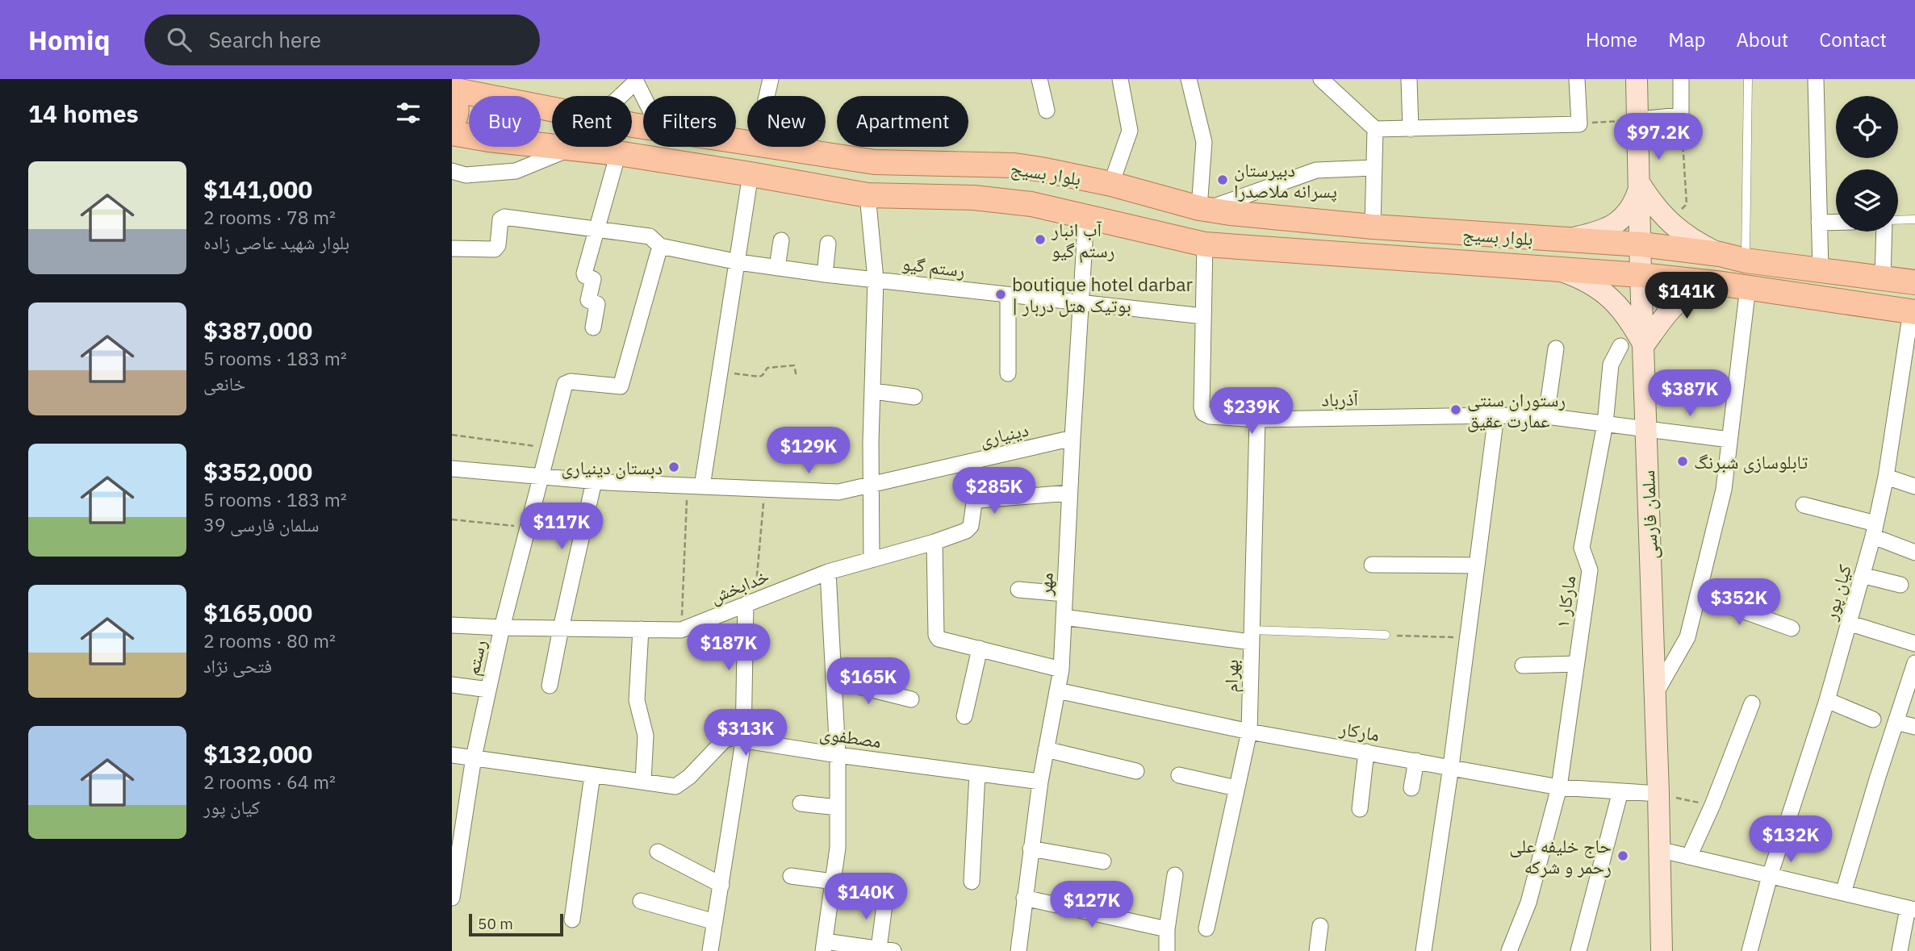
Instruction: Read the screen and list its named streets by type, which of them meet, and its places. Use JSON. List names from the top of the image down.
{
  "streets": {
    "main road": ["بلوار بسیج", "سلمان فارسی"],
    "street": [
      "رستم گیو",
      "آذرباد",
      "دینیاری",
      "مهر",
      "خدابخش",
      "کیان پور",
      "مارکار ۱",
      "رستم",
      "بهرام",
      "مارکار",
      "مصطفوی"
    ]
  },
  "crossings": [
    ["بلوار بسیج", "آذرباد"],
    ["بلوار بسیج", "سلمان فارسی"],
    ["بلوار بسیج", "مهر"],
    ["بلوار بسیج", "کیان پور"],
    ["رستم گیو", "آذرباد"],
    ["رستم گیو", "مهر"],
    ["رستم گیو", "رستم"],
    ["آذرباد", "سلمان فارسی"],
    ["آذرباد", "مارکار ۱"],
    ["آذرباد", "بهرام"],
    ["دینیاری", "مهر"],
    ["دینیاری", "رستم"],
    ["سلمان فارسی", "مارکار"],
    ["مهر", "خدابخش"],
    ["مهر", "مارکار"],
    ["مهر", "مصطفوی"],
    ["خدابخش", "رستم"],
    ["مارکار ۱", "مارکار"],
    ["رستم", "مصطفوی"],
    ["بهرام", "مارکار"]
  ],
  "places": [
    "دبیرستان پسرانه ملاصدرا",
    "آب انبار رستم گیو",
    "boutique hotel darbar | بوتیک هتل دربار",
    "رستوران سنتی عمارت عقیق",
    "تابلوسازی شبرنگ",
    "دبستان دینیاری",
    "حاج خلیفه علی رحمر و شرکه"
  ],
  "scale_bar": "50 m",
  "page": {
    "header": "Homiq",
    "search": "Search here",
    "nav": [
      "Home",
      "Map",
      "About",
      "Contact"
    ],
    "heading": "14 homes",
    "chip": [
      "Buy",
      "Rent",
      "Filters",
      "New",
      "Apartment"
    ],
    "price": [
      "$97.2K",
      "$141K",
      "$387K",
      "$239K",
      "$129K",
      "$285K",
      "$117K",
      "$352K",
      "$187K",
      "$165K",
      "$313K",
      "$132K",
      "$140K",
      "$127K"
    ],
    "list": [
      {
        "name": "$141,000",
        "note": "2 rooms · 78 m² · بلوار شهید عاصی زاده"
      },
      {
        "name": "$387,000",
        "note": "5 rooms · 183 m² · خانعی"
      },
      {
        "name": "$352,000",
        "note": "5 rooms · 183 m² · سلمان فارسی 39"
      },
      {
        "name": "$165,000",
        "note": "2 rooms · 80 m² · فتحی نژاد"
      },
      {
        "name": "$132,000",
        "note": "2 rooms · 64 m² · کیان پور"
      }
    ],
    "scale": "50 m"
  }
}
